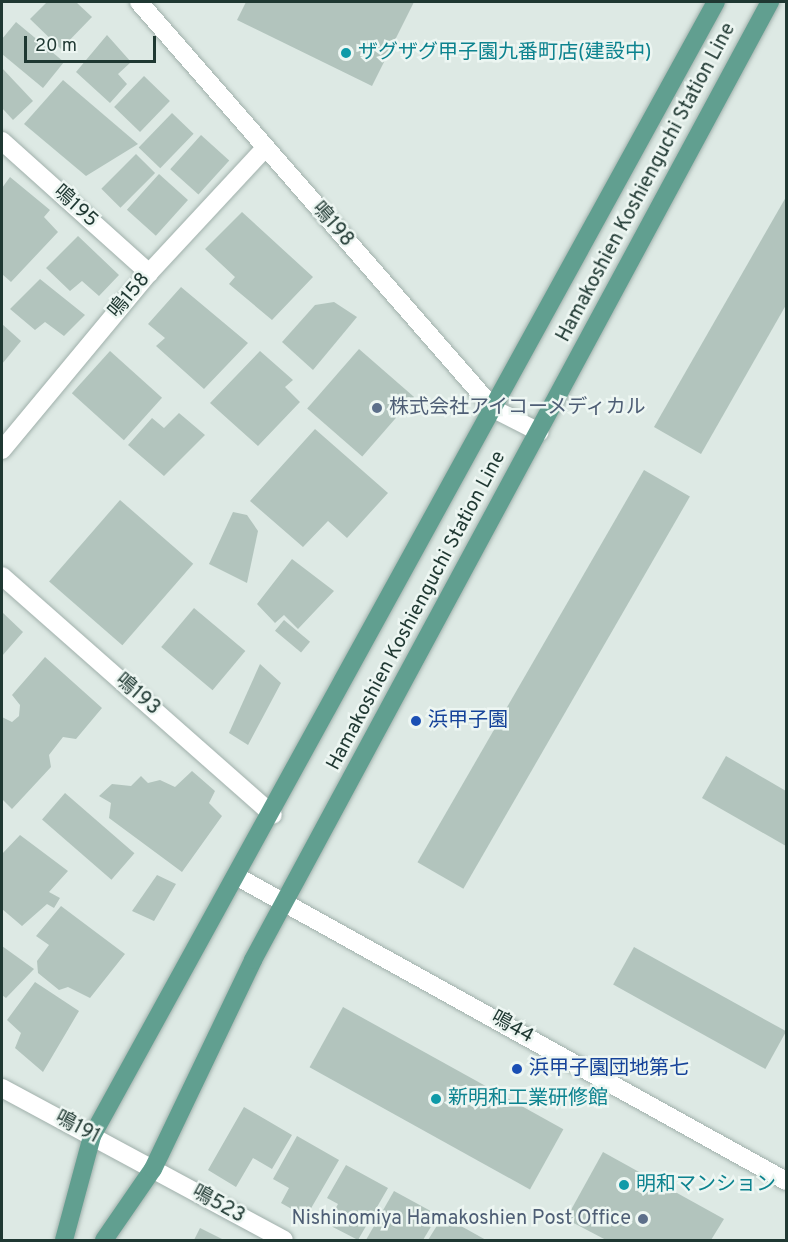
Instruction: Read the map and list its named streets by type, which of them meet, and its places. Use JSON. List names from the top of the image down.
{
  "streets": {
    "main road": ["Hamakoshien Koshienguchi Station Line"],
    "street": [
      "鳴195",
      "鳴198",
      "鳴158",
      "鳴193",
      "鳴44",
      "鳴191",
      "鳴523"
    ]
  },
  "crossings": [
    ["Hamakoshien Koshienguchi Station Line", "鳴198"],
    ["Hamakoshien Koshienguchi Station Line", "鳴193"],
    ["Hamakoshien Koshienguchi Station Line", "鳴44"],
    ["Hamakoshien Koshienguchi Station Line", "鳴191"],
    ["Hamakoshien Koshienguchi Station Line", "鳴523"],
    ["鳴195", "鳴158"],
    ["鳴198", "鳴158"],
    ["鳴191", "鳴523"]
  ],
  "places": [
    "ザグザグ甲子園九番町店(建設中)",
    "株式会社アイコーメディカル",
    "浜甲子園",
    "浜甲子園団地第七",
    "新明和工業研修館",
    "明和マンション",
    "Nishinomiya Hamakoshien Post Office"
  ],
  "scale_bar": "20 m"
}
